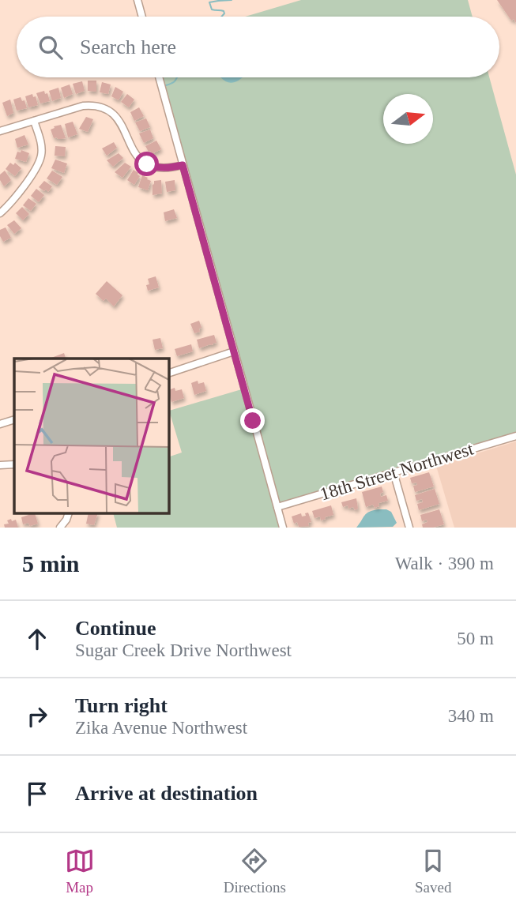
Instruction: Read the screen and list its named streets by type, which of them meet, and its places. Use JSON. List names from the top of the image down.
{
  "streets": {
    "street": ["18th Street Northwest"]
  },
  "north": "right",
  "page": {
    "search": "Search here",
    "heading": ["5 min", "Walk · 390 m"],
    "list": [
      ["Continue", "Sugar Creek Drive Northwest", "50 m"],
      ["Turn right", "Zika Avenue Northwest", "340 m"],
      "Arrive at destination"
    ],
    "nav": ["Map", "Directions", "Saved"]
  }
}
